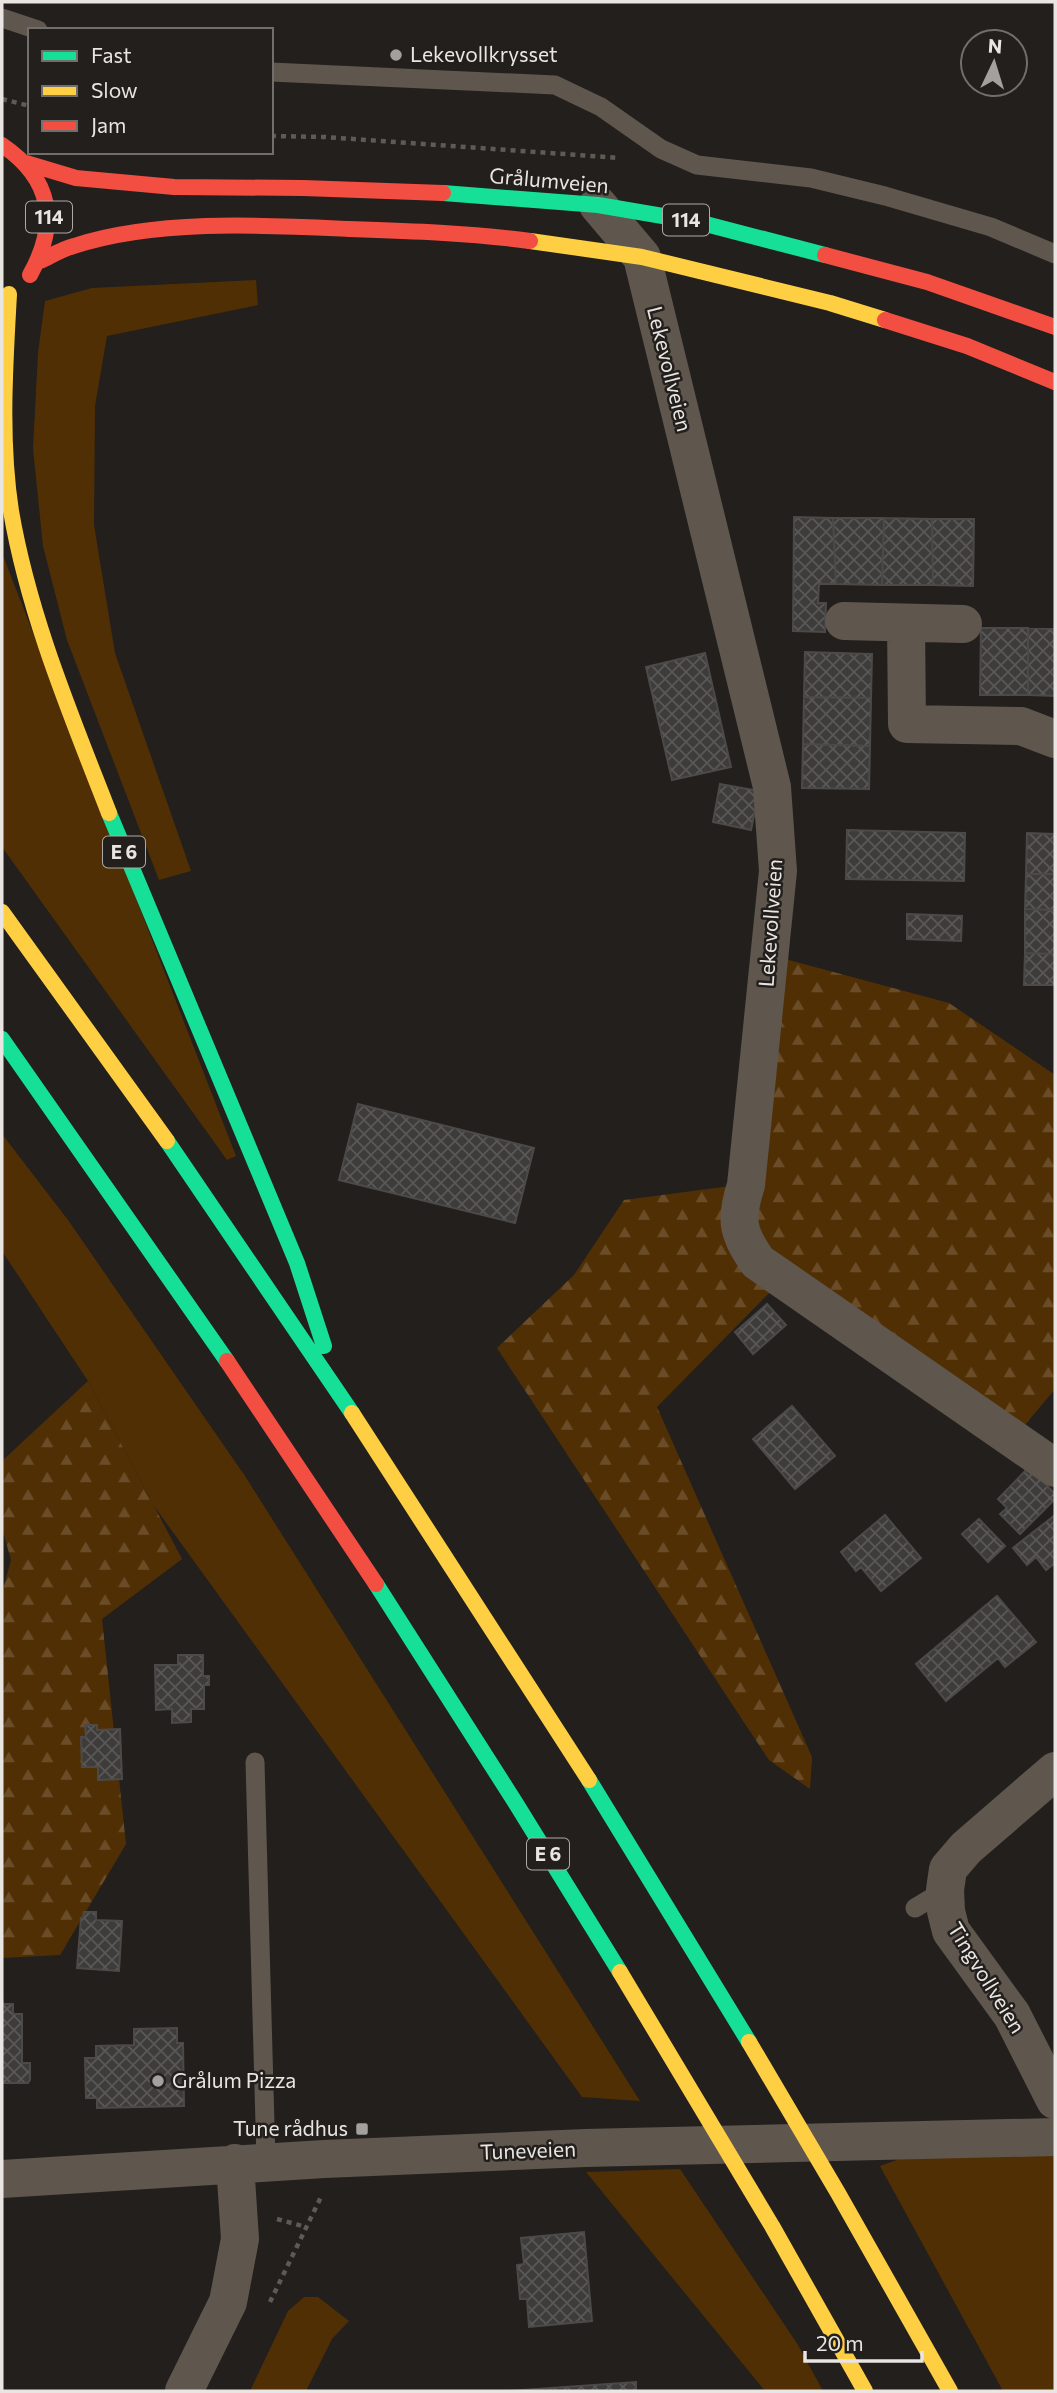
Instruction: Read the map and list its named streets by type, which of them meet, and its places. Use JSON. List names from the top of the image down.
{
  "streets": {
    "main road": ["Grålumveien", "114", "E 6"],
    "street": ["Lekevollveien", "Tingvollveien", "Tuneveien"]
  },
  "crossings": [
    ["Grålumveien", "114"],
    ["Grålumveien", "Lekevollveien"],
    ["114", "Lekevollveien"],
    ["114", "E 6"]
  ],
  "places": {
    "other": ["Lekevollkrysset", "Grålum Pizza"],
    "transit": ["Tune rådhus"]
  },
  "legend": ["Fast", "Slow", "Jam"],
  "scale_bar": "20 m",
  "north": "top"
}
